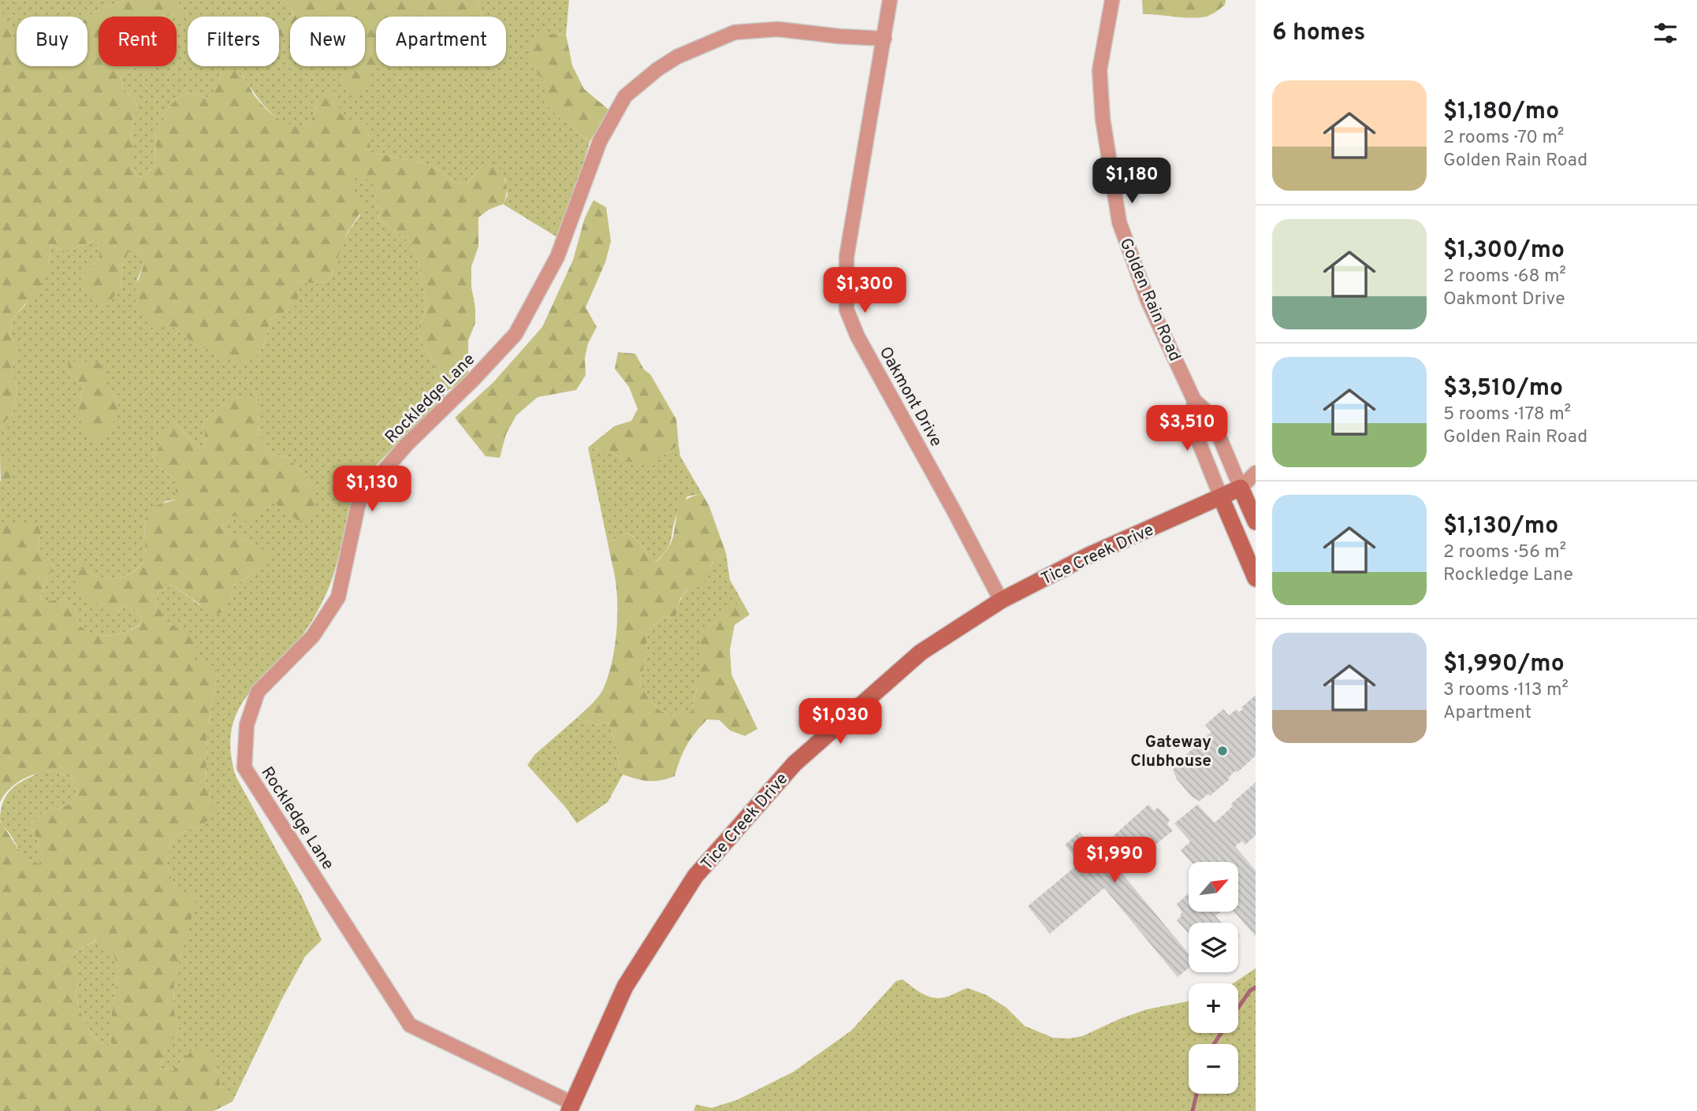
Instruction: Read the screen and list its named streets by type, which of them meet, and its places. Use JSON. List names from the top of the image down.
{
  "streets": {
    "street": [
      "Golden Rain Road",
      "Oakmont Drive",
      "Rockledge Lane",
      "Tice Creek Drive"
    ]
  },
  "crossings": [
    ["Golden Rain Road", "Tice Creek Drive"],
    ["Oakmont Drive", "Rockledge Lane"],
    ["Oakmont Drive", "Tice Creek Drive"],
    ["Rockledge Lane", "Tice Creek Drive"]
  ],
  "places": ["Gateway Clubhouse"],
  "north": "top right",
  "page": {
    "heading": "6 homes",
    "chip": [
      "Buy",
      "Rent",
      "Filters",
      "New",
      "Apartment"
    ],
    "list": [
      {
        "name": "$1,180/mo",
        "note": "2 rooms · 70 m² · Golden Rain Road"
      },
      {
        "name": "$1,300/mo",
        "note": "2 rooms · 68 m² · Oakmont Drive"
      },
      {
        "name": "$3,510/mo",
        "note": "5 rooms · 178 m² · Golden Rain Road"
      },
      {
        "name": "$1,130/mo",
        "note": "2 rooms · 56 m² · Rockledge Lane"
      },
      {
        "name": "$1,990/mo",
        "note": "3 rooms · 113 m² · Apartment"
      }
    ],
    "price": [
      "$1,180",
      "$1,300",
      "$3,510",
      "$1,130",
      "$1,030",
      "$1,990"
    ],
    "map_buttons": ["+", "−"]
  }
}
